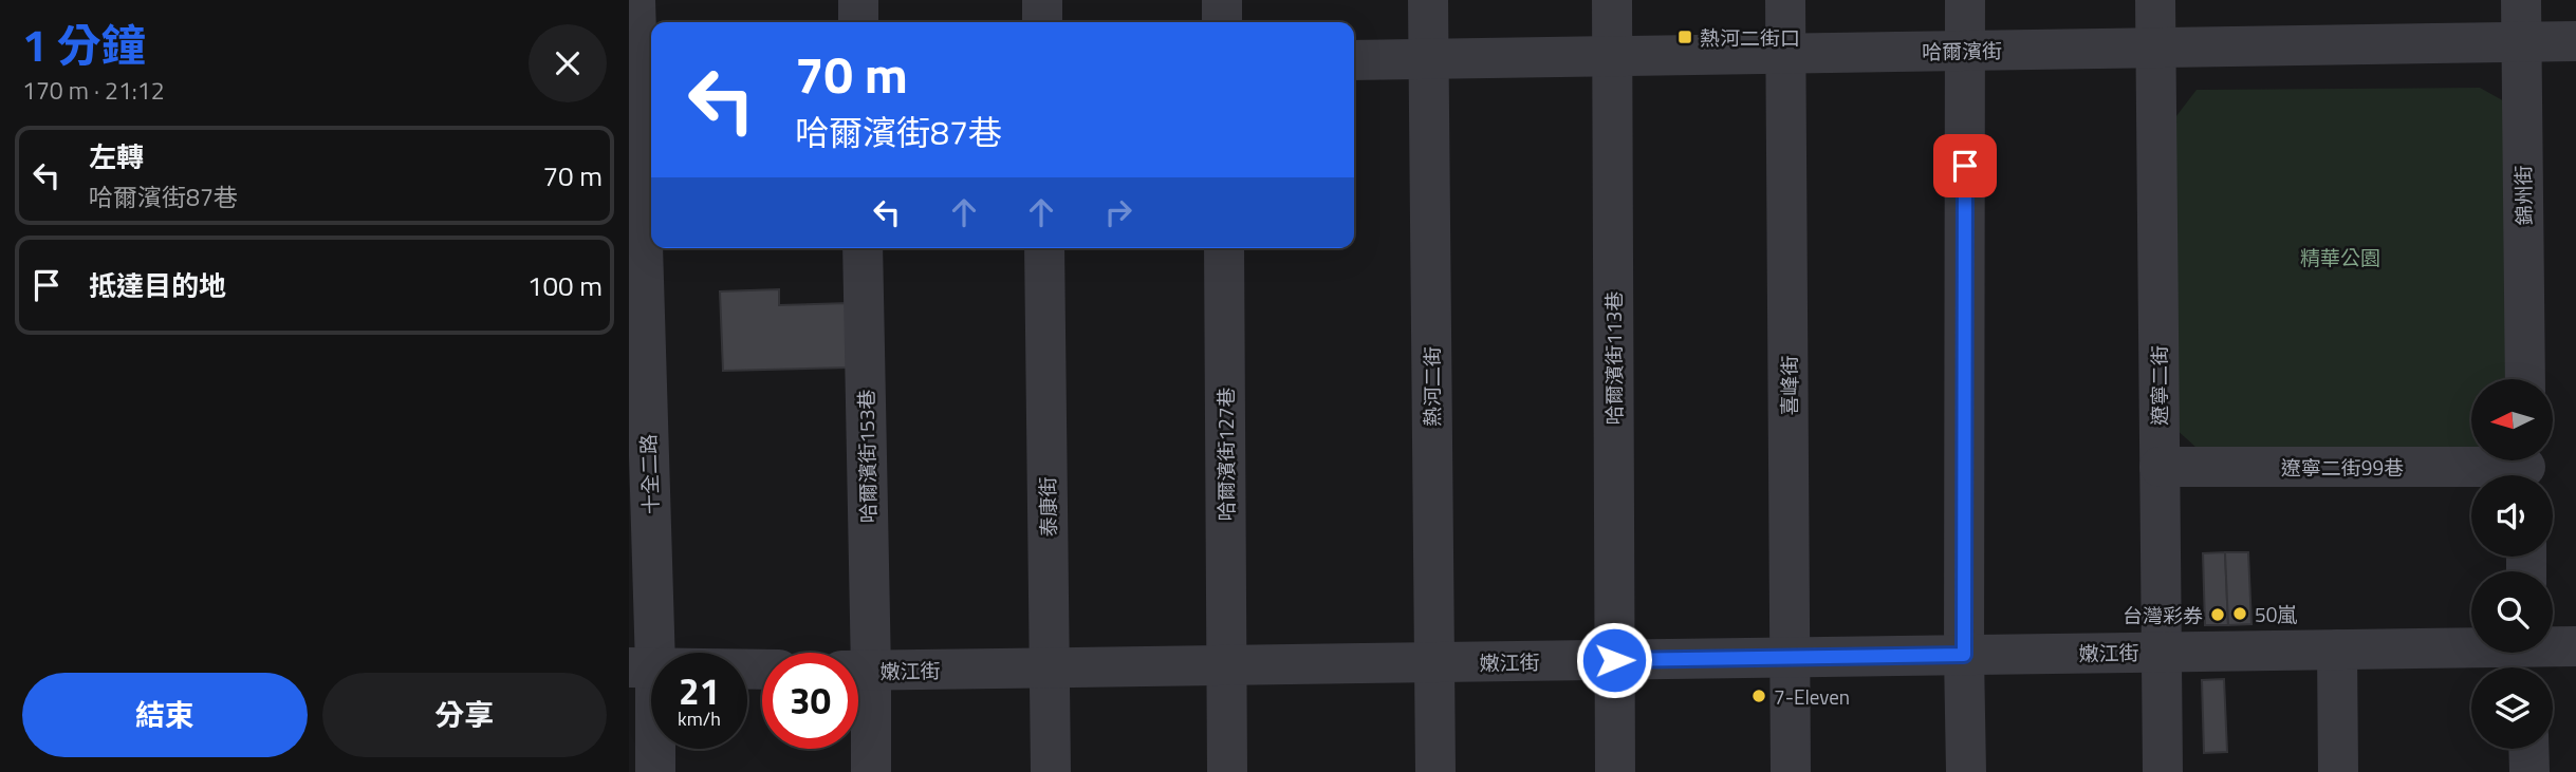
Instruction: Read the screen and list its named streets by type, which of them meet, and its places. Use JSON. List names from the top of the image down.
{
  "streets": {
    "street": [
      "哈爾濱街",
      "錦州街",
      "哈爾濱街113巷",
      "喜峰街",
      "遼寧二街",
      "熱河二街",
      "哈爾濱街127巷",
      "哈爾濱街153巷",
      "遼寧二街99巷",
      "十全二路",
      "泰康街",
      "嫩江街"
    ]
  },
  "crossings": [
    ["哈爾濱街", "錦州街"],
    ["哈爾濱街", "哈爾濱街113巷"],
    ["哈爾濱街", "喜峰街"],
    ["哈爾濱街", "遼寧二街"],
    ["哈爾濱街", "熱河二街"],
    ["哈爾濱街113巷", "嫩江街"],
    ["喜峰街", "嫩江街"],
    ["遼寧二街", "遼寧二街99巷"],
    ["遼寧二街", "嫩江街"],
    ["熱河二街", "嫩江街"],
    ["哈爾濱街127巷", "嫩江街"],
    ["泰康街", "嫩江街"]
  ],
  "parks": ["精華公園"],
  "places": {
    "transit": ["熱河二街口"],
    "other": ["50嵐", "台灣彩券", "7-Eleven"]
  },
  "north": "left",
  "page": {
    "heading": ["1 分鐘", "170 m · 21:12"],
    "turn": ["70 m", "哈爾濱街87巷"],
    "list": [
      {
        "name": "左轉",
        "note": "哈爾濱街87巷",
        "value": "70 m"
      },
      {
        "name": "抵達目的地",
        "value": "100 m"
      }
    ],
    "speed": "21 km/h",
    "limit": "30",
    "buttons": ["結束", "分享"]
  }
}
